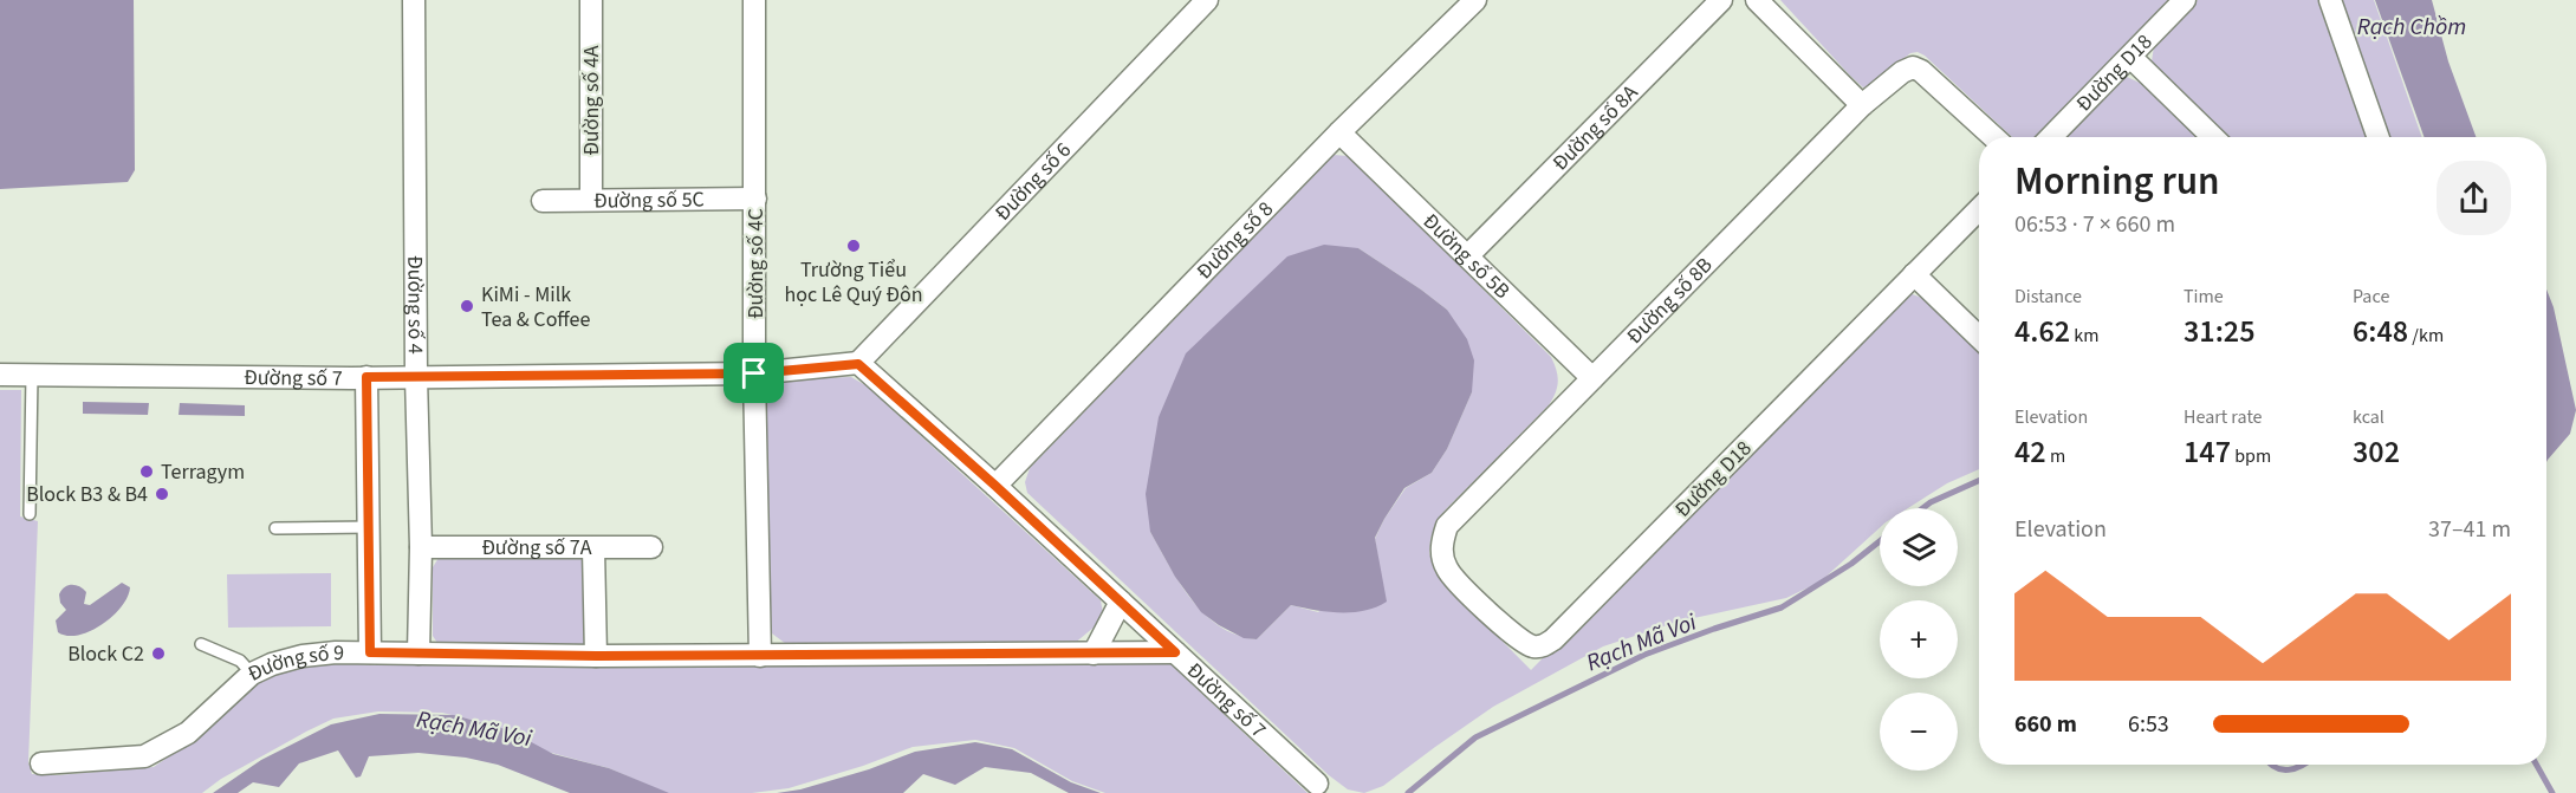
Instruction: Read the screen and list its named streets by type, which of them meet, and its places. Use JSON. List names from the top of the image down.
{
  "streets": {
    "street": [
      "Đường D18",
      "Đường số 4A",
      "Đường số 8A",
      "Đường số 6",
      "Đường số 5C",
      "Đường số 8",
      "Đường số 5B",
      "Đường số 4C",
      "Đường số 8B",
      "Đường số 4",
      "Đường số 7",
      "Đường số 7A",
      "Đường số 9"
    ]
  },
  "crossings": [
    ["Đường D18", "Đường số 8B"],
    ["Đường số 4A", "Đường số 5C"],
    ["Đường số 8A", "Đường số 5B"],
    ["Đường số 6", "Đường số 7"],
    ["Đường số 5C", "Đường số 4C"],
    ["Đường số 8", "Đường số 5B"],
    ["Đường số 8", "Đường số 7"],
    ["Đường số 5B", "Đường số 8B"],
    ["Đường số 4C", "Đường số 7"],
    ["Đường số 4C", "Đường số 9"],
    ["Đường số 4", "Đường số 7"],
    ["Đường số 4", "Đường số 7A"],
    ["Đường số 4", "Đường số 9"],
    ["Đường số 7", "Đường số 9"]
  ],
  "water": ["Rạch Chồm", "Rạch Mã Voi"],
  "places": [
    "Trường Tiểu học Lê Quý Đôn",
    "KiMi - Milk Tea & Coffee",
    "Terragym",
    "Block B3 & B4",
    "Block C2"
  ],
  "page": {
    "heading": ["Morning run", "06:53 · 7 × 660 m"],
    "stats": [
      ["Distance", "4.62 km"],
      ["Time", "31:25"],
      ["Pace", "6:48 /km"],
      ["Elevation", "42 m"],
      ["Heart rate", "147 bpm"],
      ["kcal", "302"]
    ],
    "chart": ["Elevation", "37–41 m"],
    "map_buttons": ["+", "−"],
    "list": [
      {
        "name": "660 m",
        "note": "6:53"
      }
    ]
  }
}
